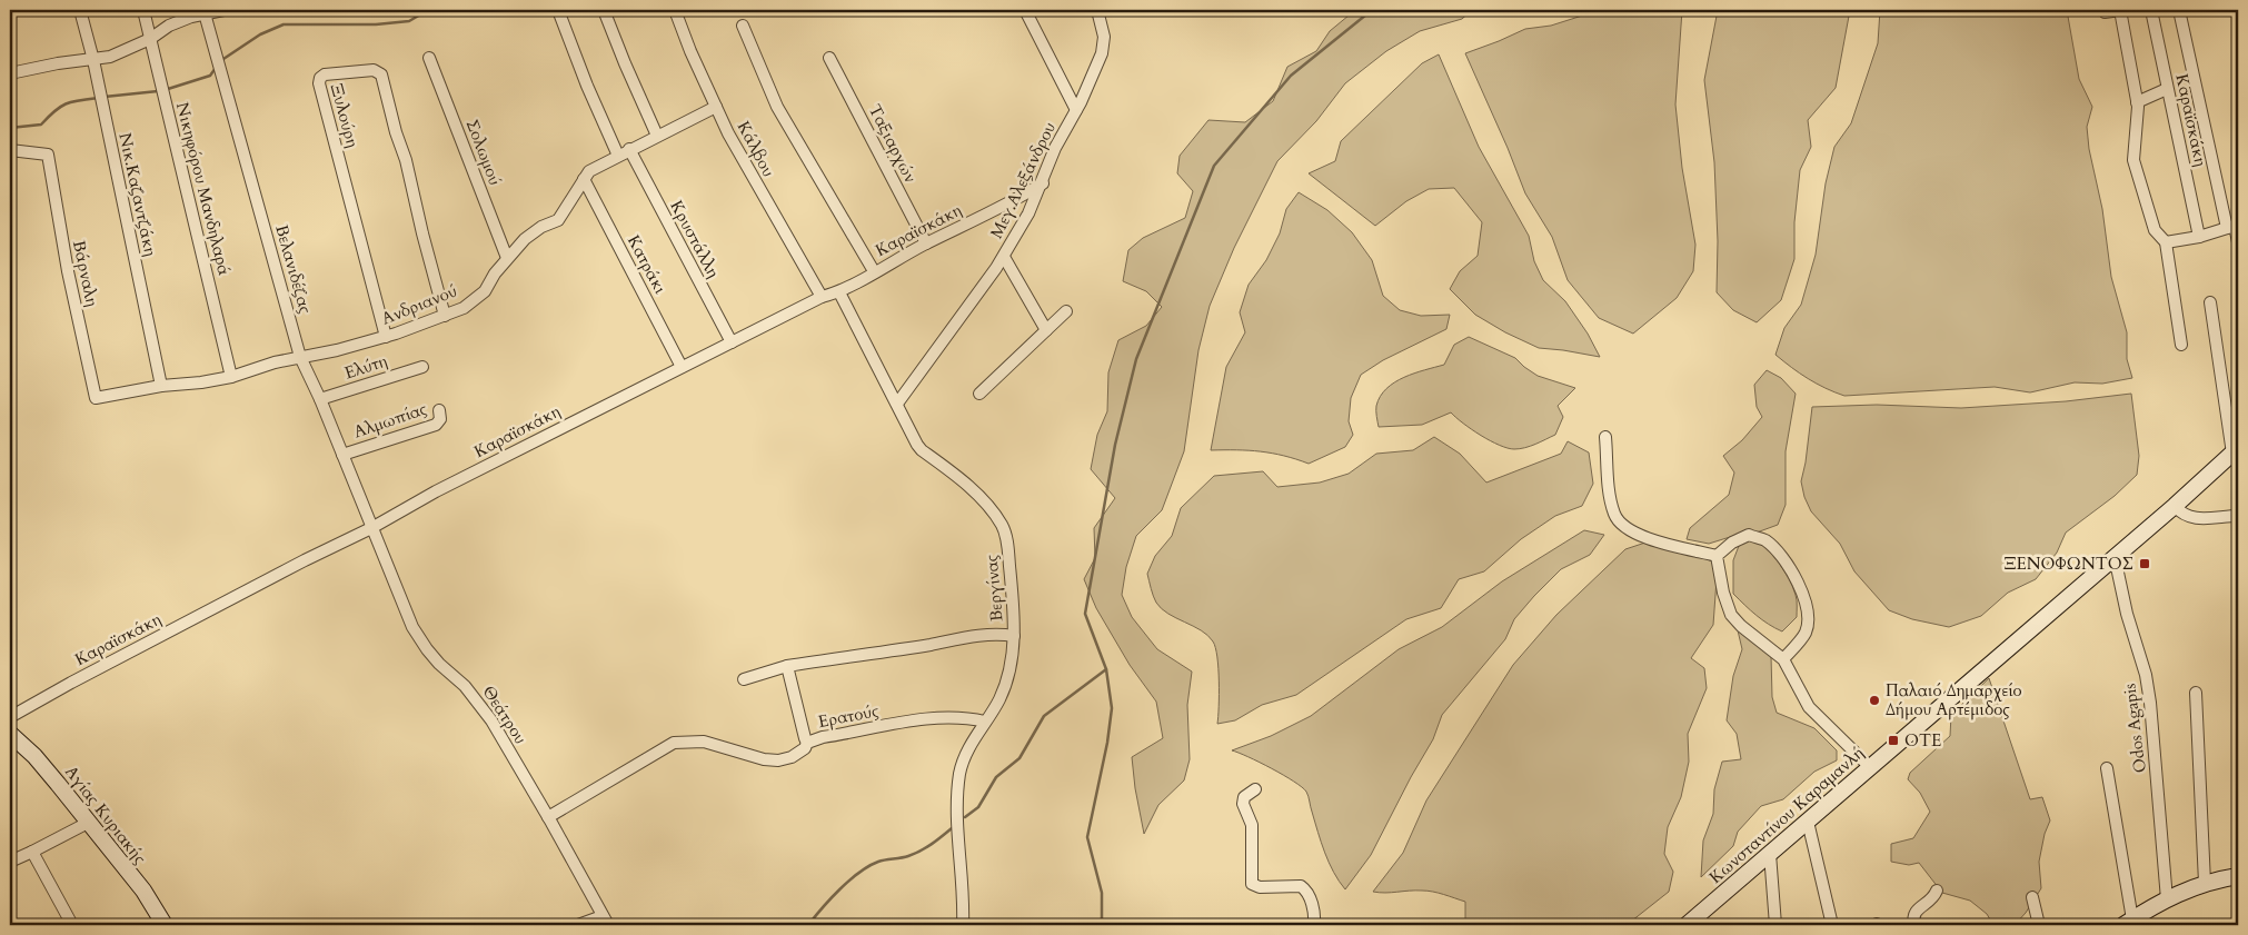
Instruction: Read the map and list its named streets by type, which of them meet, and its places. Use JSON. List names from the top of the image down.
{
  "streets": {
    "main road": ["Αγίας Κυριακής", "Κωνσταντίνου Καραμανλή"],
    "street": [
      "Ξυλούρη",
      "Καραϊσκάκη",
      "Ταξιαρχών",
      "Κάλβου",
      "Σολωμού",
      "Μεγ.Αλεξάνδρου",
      "Νικηφόρου Μανδηλαρά",
      "Νικ.Καζαντζάκη",
      "Κρυστάλλη",
      "Κατράκι",
      "Βελανιδέζας",
      "Βάρναλη",
      "Ανδριανού",
      "Ελύτη",
      "Αλμωπίας",
      "Βεργίνας",
      "Θεάτρου",
      "Ερατούς",
      "Odos Agapis"
    ]
  },
  "crossings": [
    ["Ξυλούρη", "Ανδριανού"],
    ["Καραϊσκάκη", "Ταξιαρχών"],
    ["Καραϊσκάκη", "Κάλβου"],
    ["Καραϊσκάκη", "Μεγ.Αλεξάνδρου"],
    ["Καραϊσκάκη", "Κρυστάλλη"],
    ["Καραϊσκάκη", "Κατράκι"],
    ["Καραϊσκάκη", "Βελανιδέζας"],
    ["Καραϊσκάκη", "Βεργίνας"],
    ["Καραϊσκάκη", "Θεάτρου"],
    ["Κάλβου", "Ανδριανού"],
    ["Σολωμού", "Ανδριανού"],
    ["Μεγ.Αλεξάνδρου", "Βεργίνας"],
    ["Νικηφόρου Μανδηλαρά", "Ανδριανού"],
    ["Νικ.Καζαντζάκη", "Ανδριανού"],
    ["Κρυστάλλη", "Ανδριανού"],
    ["Κατράκι", "Ανδριανού"],
    ["Βελανιδέζας", "Ανδριανού"],
    ["Βελανιδέζας", "Ελύτη"],
    ["Βελανιδέζας", "Αλμωπίας"],
    ["Βελανιδέζας", "Θεάτρου"],
    ["Βάρναλη", "Ανδριανού"],
    ["Βεργίνας", "Ερατούς"],
    ["Θεάτρου", "Ερατούς"],
    ["Odos Agapis", "Κωνσταντίνου Καραμανλή"]
  ],
  "places": {
    "transit": ["ΞΕΝΟΦΩΝΤΟΣ", "ΟΤΕ"],
    "other": ["Παλαιό Δημαρχείο Δήμου Αρτέμιδος"]
  }
}
